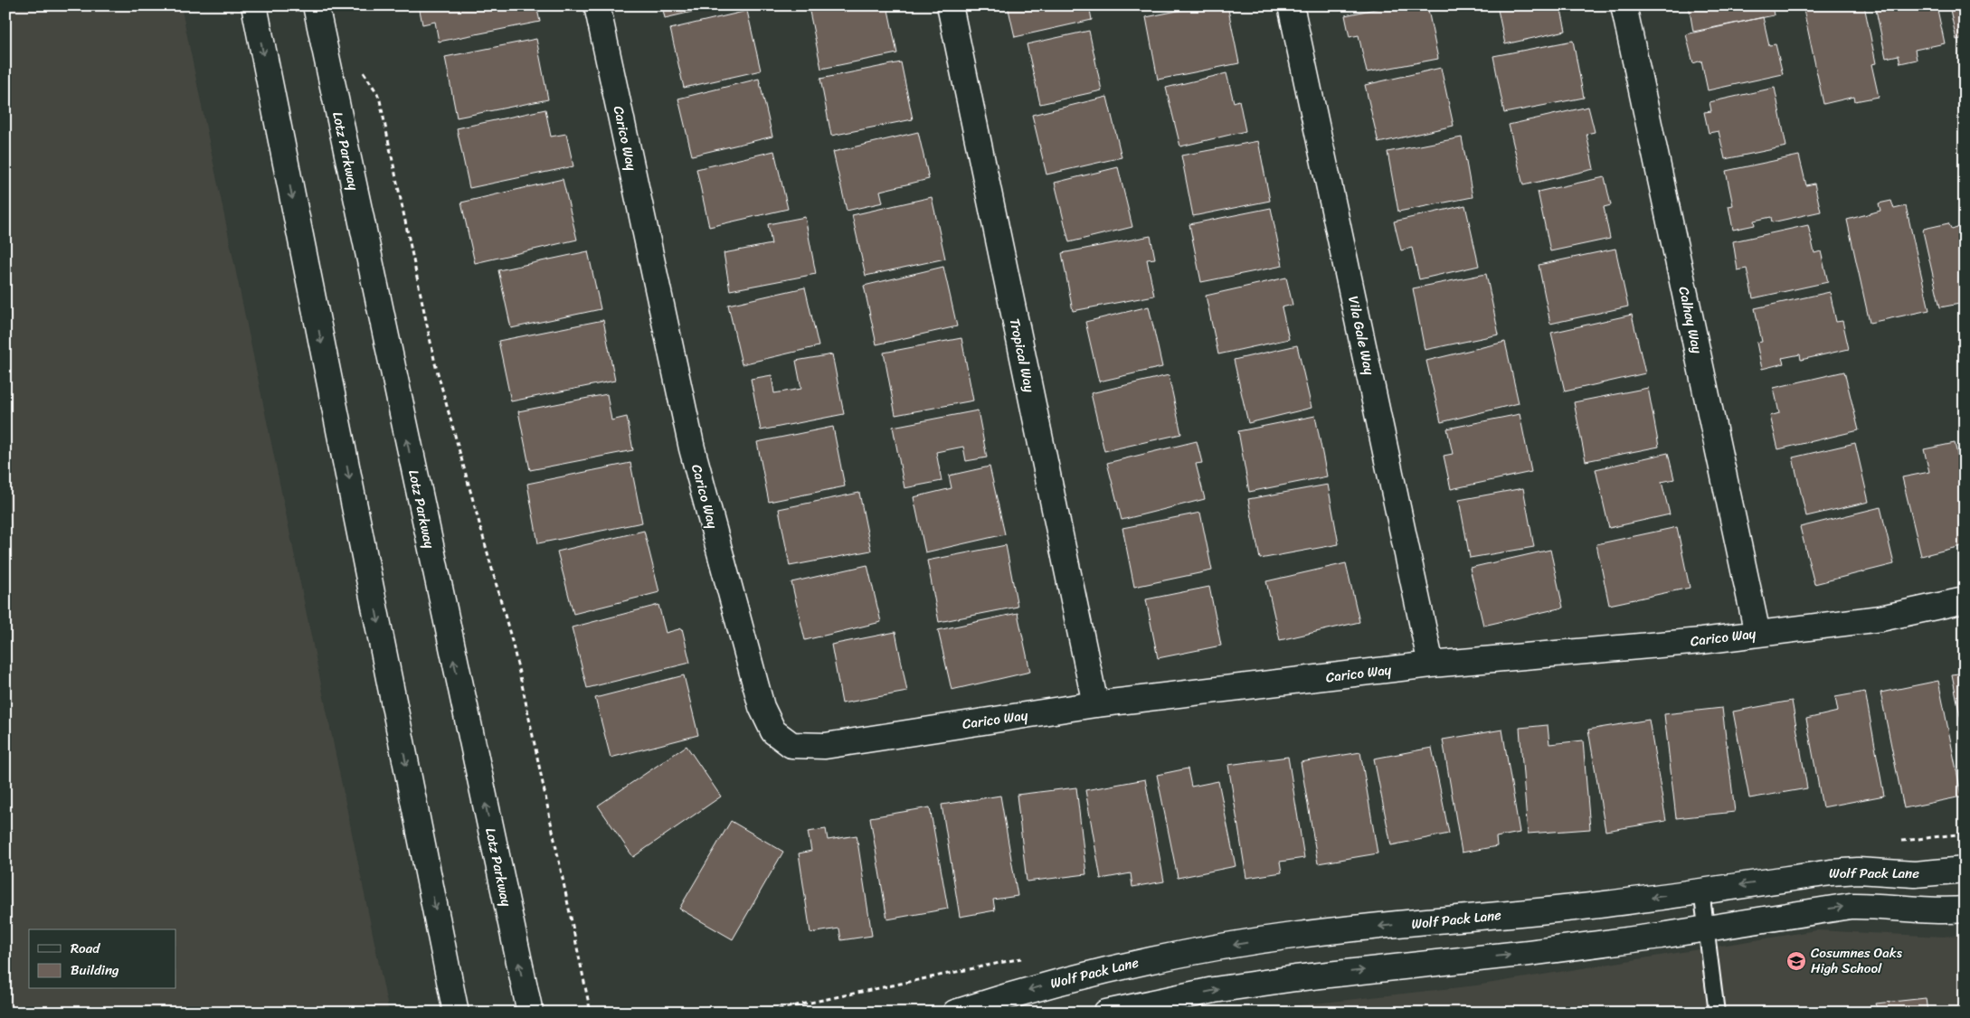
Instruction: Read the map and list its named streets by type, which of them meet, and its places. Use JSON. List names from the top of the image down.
{
  "streets": {
    "street": [
      "Carico Way",
      "Lotz Parkway",
      "Calhay Way",
      "Vila Gale Way",
      "Tropical Way",
      "Wolf Pack Lane"
    ]
  },
  "crossings": [
    ["Carico Way", "Calhay Way"],
    ["Carico Way", "Vila Gale Way"],
    ["Carico Way", "Tropical Way"]
  ],
  "places": {
    "school or university": ["Cosumnes Oaks High School"]
  },
  "legend": ["Road", "Building"]
}
